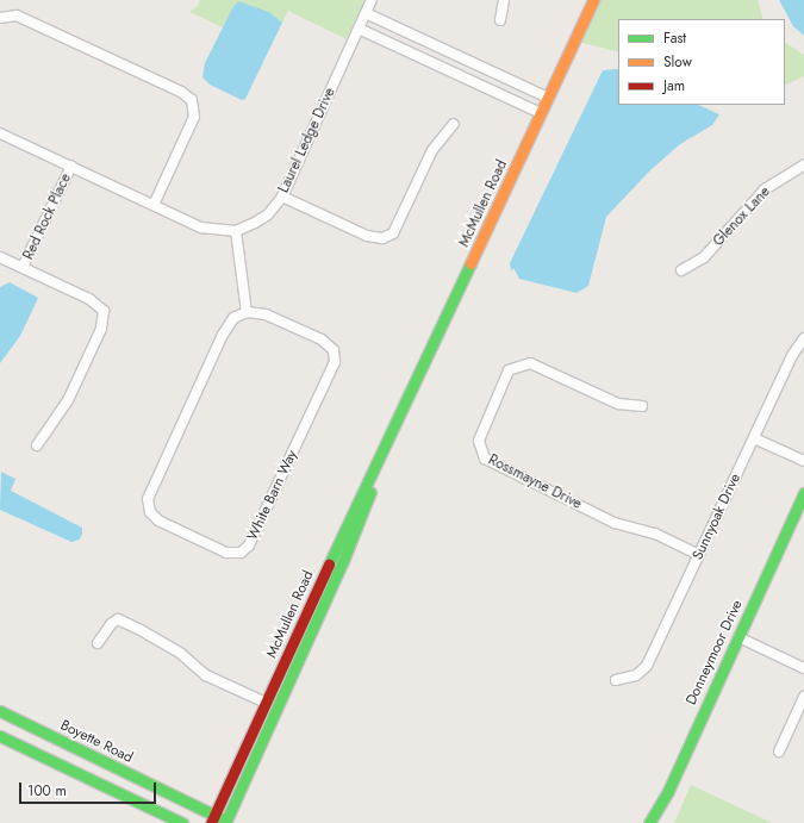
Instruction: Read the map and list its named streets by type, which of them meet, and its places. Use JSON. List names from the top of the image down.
{
  "streets": {
    "street": [
      "Laurel Ledge Drive",
      "McMullen Road",
      "Red Rock Place",
      "Glenox Lane",
      "Rossmayne Drive",
      "White Barn Way",
      "Sunnyoak Drive",
      "Donneymoor Drive",
      "Boyette Road"
    ]
  },
  "crossings": [
    ["McMullen Road", "Boyette Road"],
    ["Rossmayne Drive", "Sunnyoak Drive"]
  ],
  "legend": ["Fast", "Slow", "Jam"],
  "scale_bar": "100 m"
}
